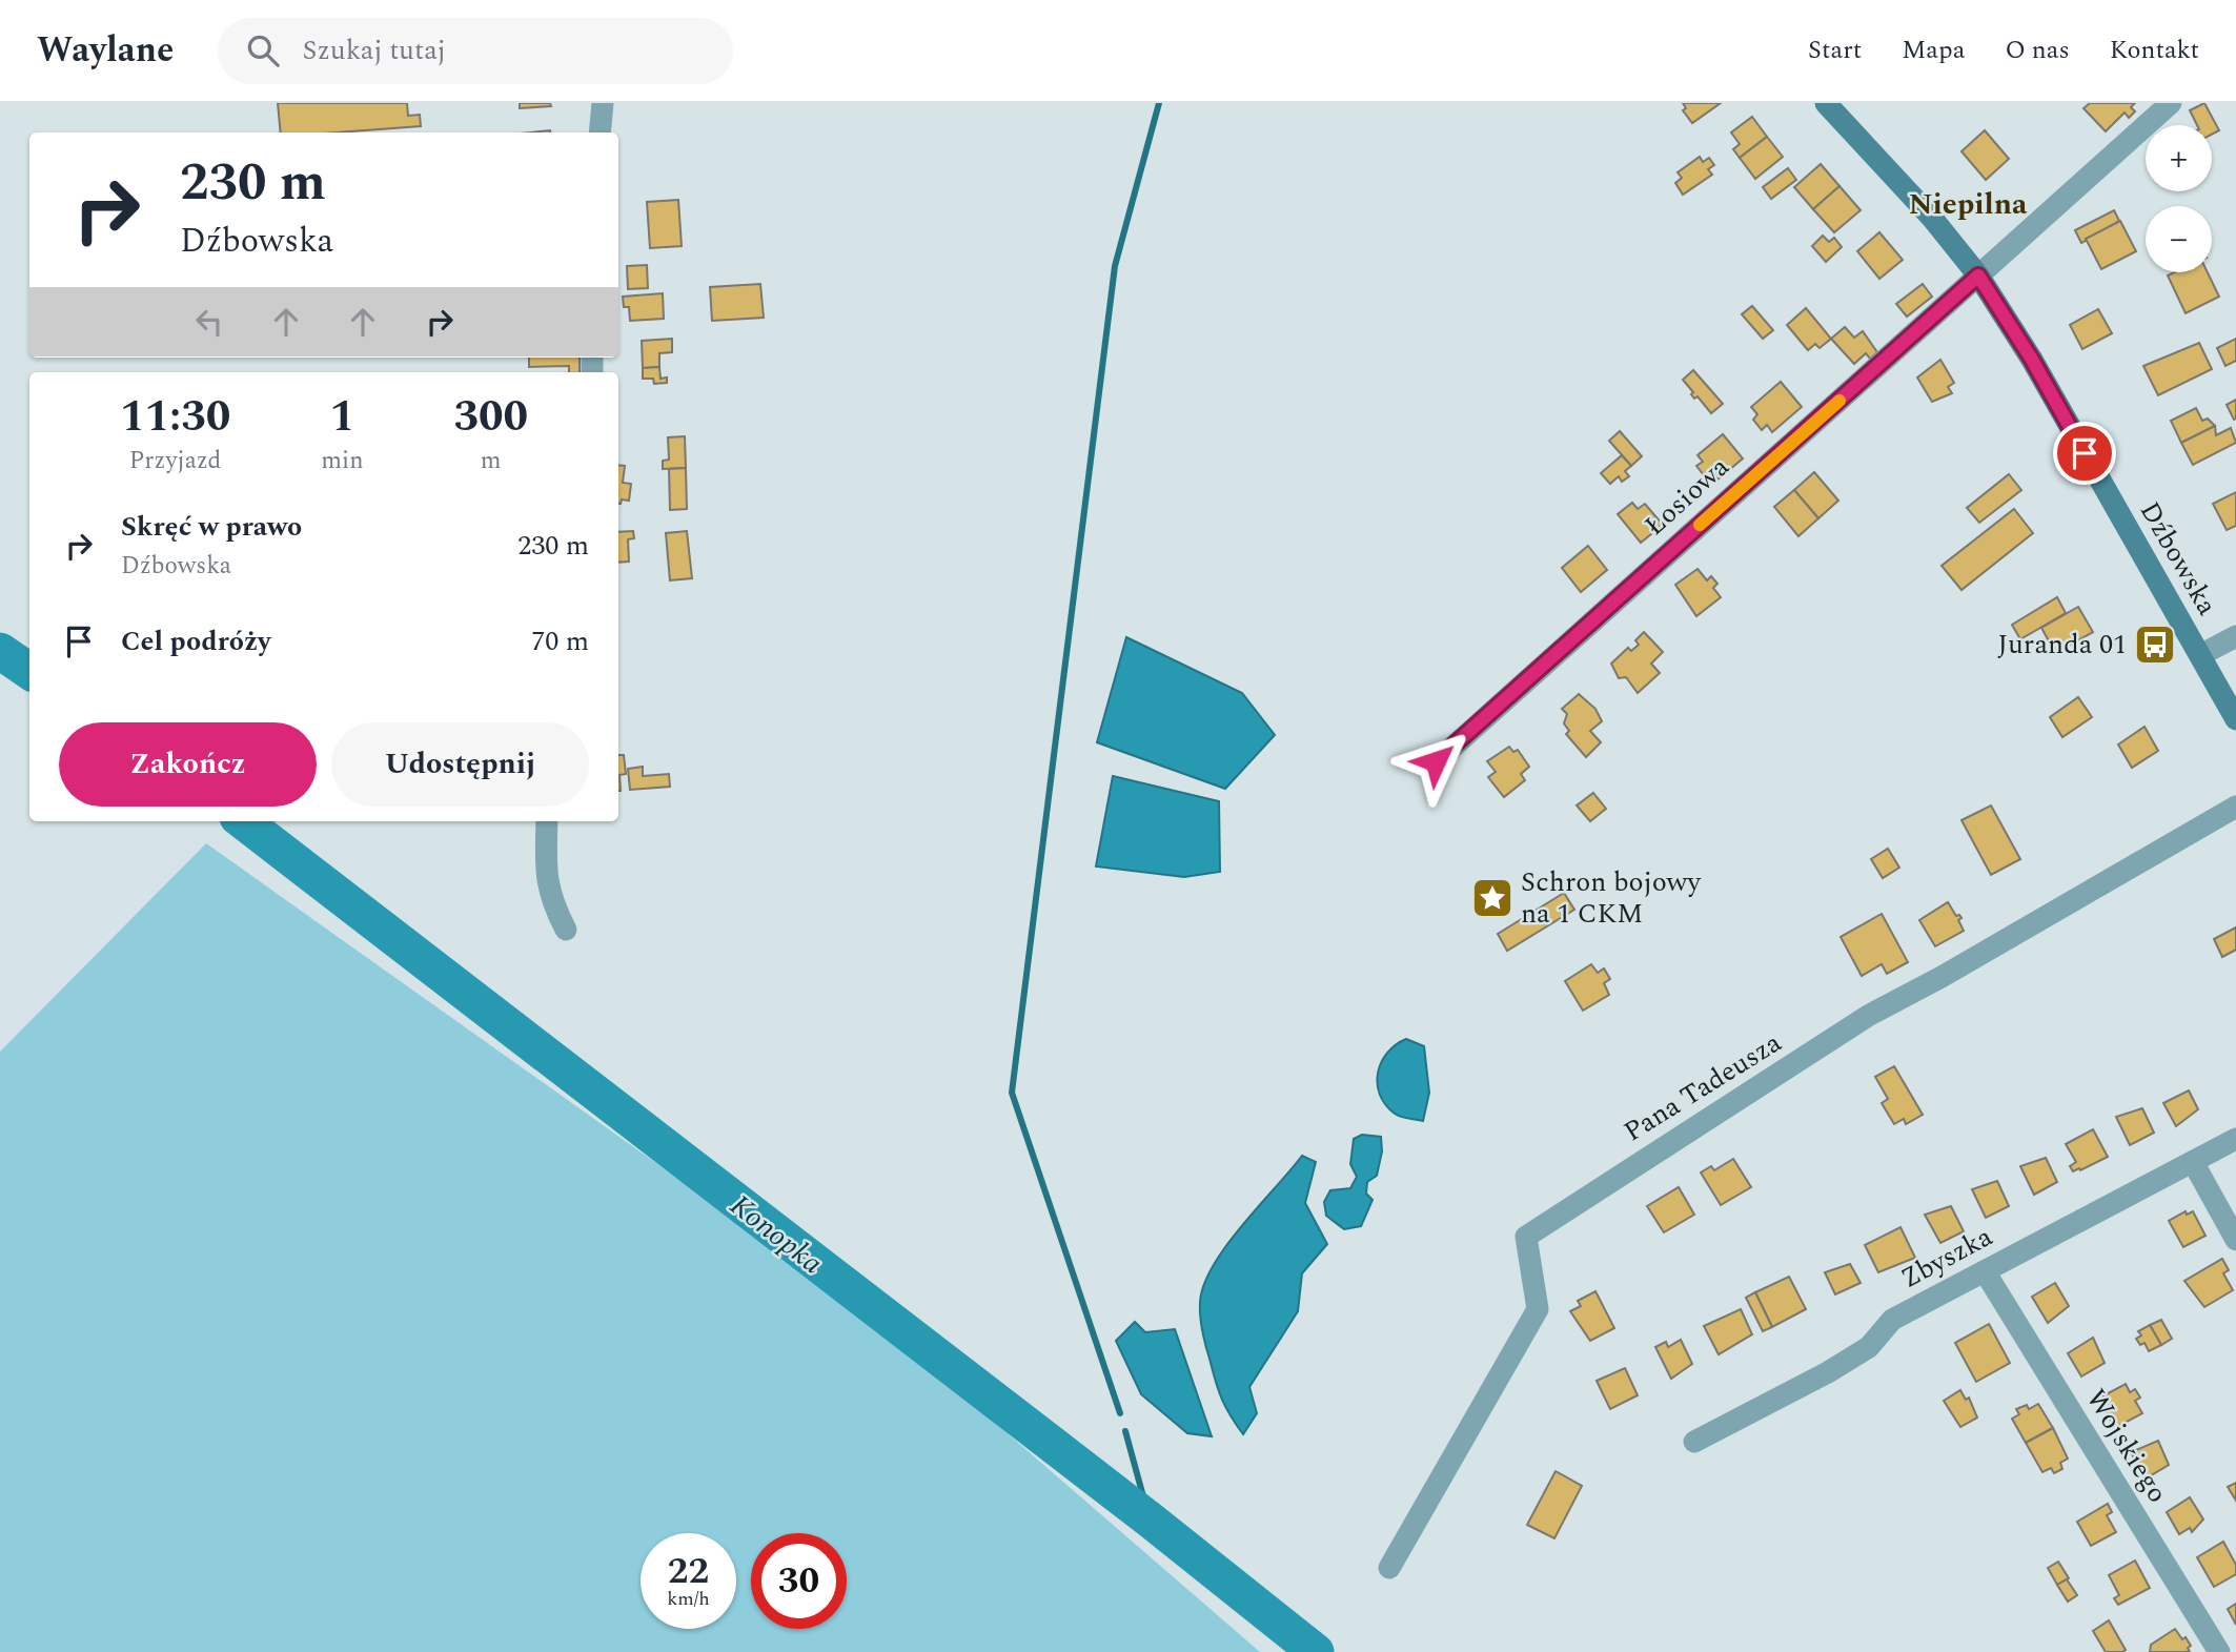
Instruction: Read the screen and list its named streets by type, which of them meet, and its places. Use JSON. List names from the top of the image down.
{
  "streets": {
    "main road": ["Dźbowska"],
    "street": [
      "Łosiowa",
      "Pana Tadeusza",
      "Zbyszka",
      "Wojskiego"
    ]
  },
  "crossings": [
    ["Łosiowa", "Dźbowska"],
    ["Zbyszka", "Wojskiego"]
  ],
  "districts": ["Niepilna"],
  "water": ["Konopka"],
  "places": {
    "bus stop": ["Juranda 01"],
    "place": ["Schron bojowy na 1 CKM"]
  },
  "page": {
    "header": "Waylane",
    "search": "Szukaj tutaj",
    "nav": [
      "Start",
      "Mapa",
      "O nas",
      "Kontakt"
    ],
    "map_buttons": ["+", "−"],
    "turn": ["230 m", "Dźbowska"],
    "eta": [
      "11:30",
      "Przyjazd",
      "1",
      "min",
      "300",
      "m"
    ],
    "list": [
      {
        "name": "Skręć w prawo",
        "note": "Dźbowska",
        "value": "230 m"
      },
      {
        "name": "Cel podróży",
        "value": "70 m"
      }
    ],
    "buttons": ["Zakończ", "Udostępnij"],
    "speed": "22 km/h",
    "limit": "30"
  }
}
